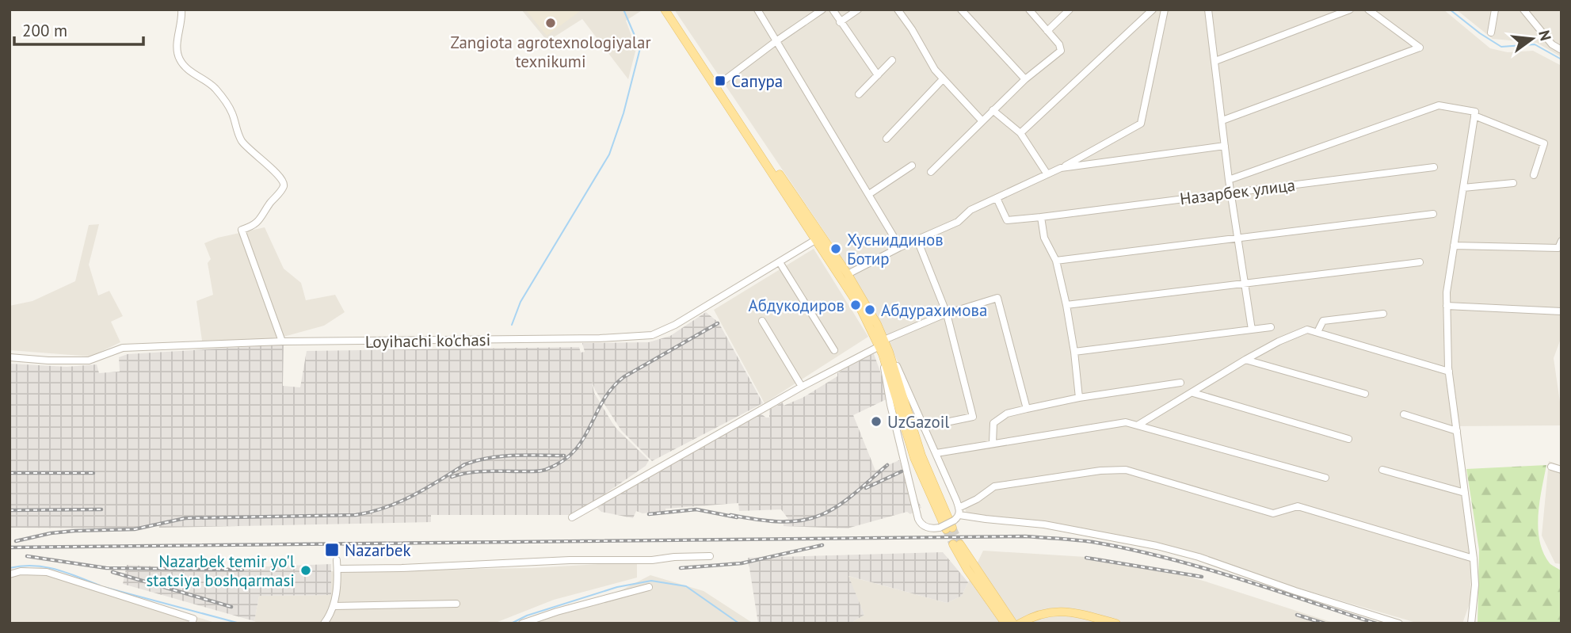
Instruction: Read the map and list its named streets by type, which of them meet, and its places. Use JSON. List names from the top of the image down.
{
  "streets": {
    "street": ["Назарбек улица", "Loyihachi ko'chasi"]
  },
  "places": {
    "other": [
      "Zangiota agrotexnologiyalar texnikumi",
      "Хусниддинов Ботир",
      "Абдукодиров",
      "Абдурахимова",
      "UzGazoil",
      "Nazarbek temir yo'l statsiya boshqarmasi"
    ],
    "transit": ["Сапура", "Nazarbek"]
  },
  "scale_bar": "200 m",
  "north": "right"
}
